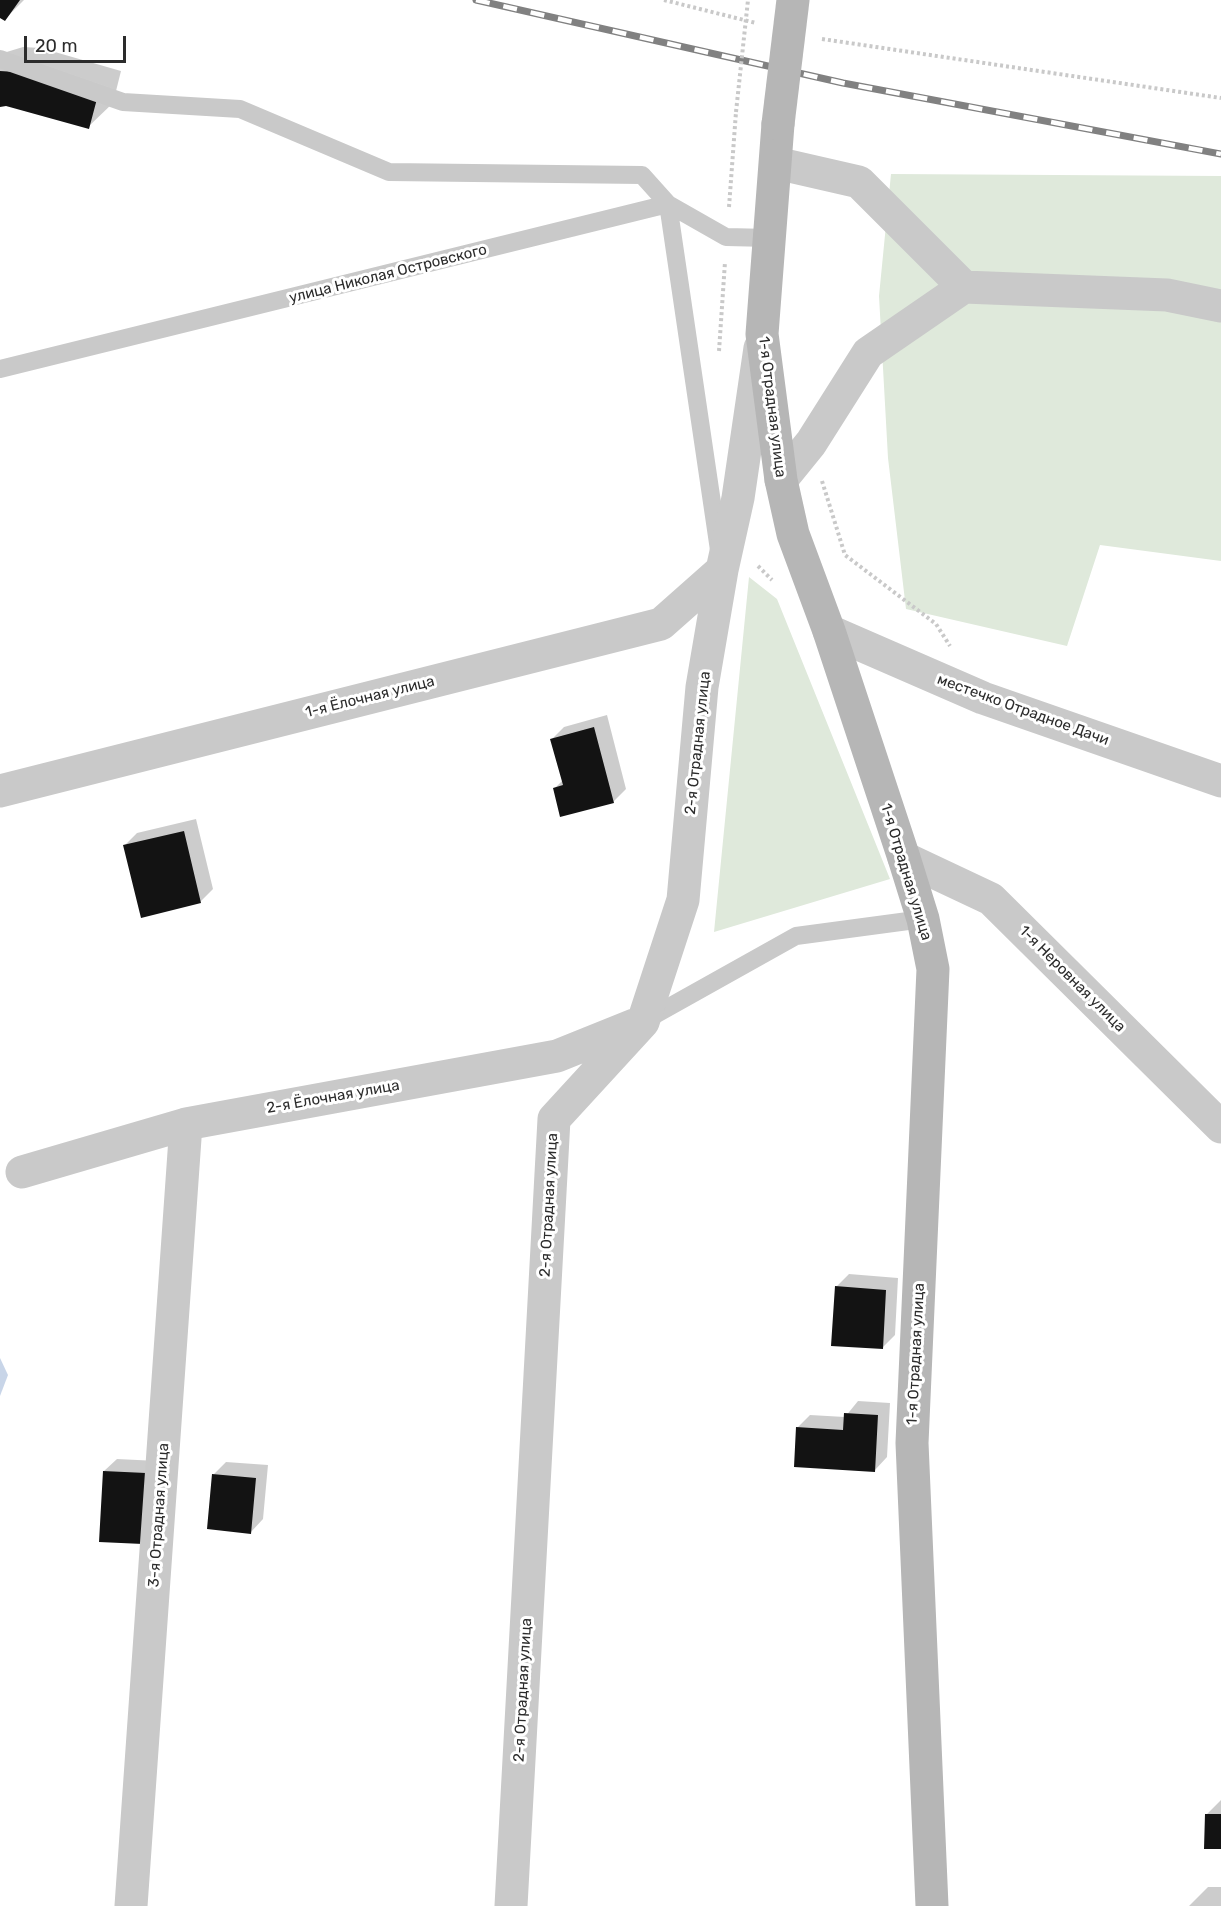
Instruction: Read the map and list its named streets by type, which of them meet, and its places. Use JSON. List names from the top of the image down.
{
  "streets": {
    "main road": ["1-я Отрадная улица"],
    "street": [
      "1-я Ёлочная улица",
      "местечко Отрадное Дачи",
      "2-я Отрадная улица",
      "1-я Неровная улица",
      "2-я Ёлочная улица",
      "3-я Отрадная улица"
    ],
    "lane": ["улица Николая Островского"]
  },
  "crossings": [
    ["1-я Отрадная улица", "местечко Отрадное Дачи"],
    ["1-я Отрадная улица", "2-я Отрадная улица"],
    ["1-я Отрадная улица", "1-я Неровная улица"],
    ["1-я Ёлочная улица", "2-я Отрадная улица"],
    ["2-я Отрадная улица", "2-я Ёлочная улица"],
    ["2-я Ёлочная улица", "3-я Отрадная улица"]
  ],
  "scale_bar": "20 m"
}
